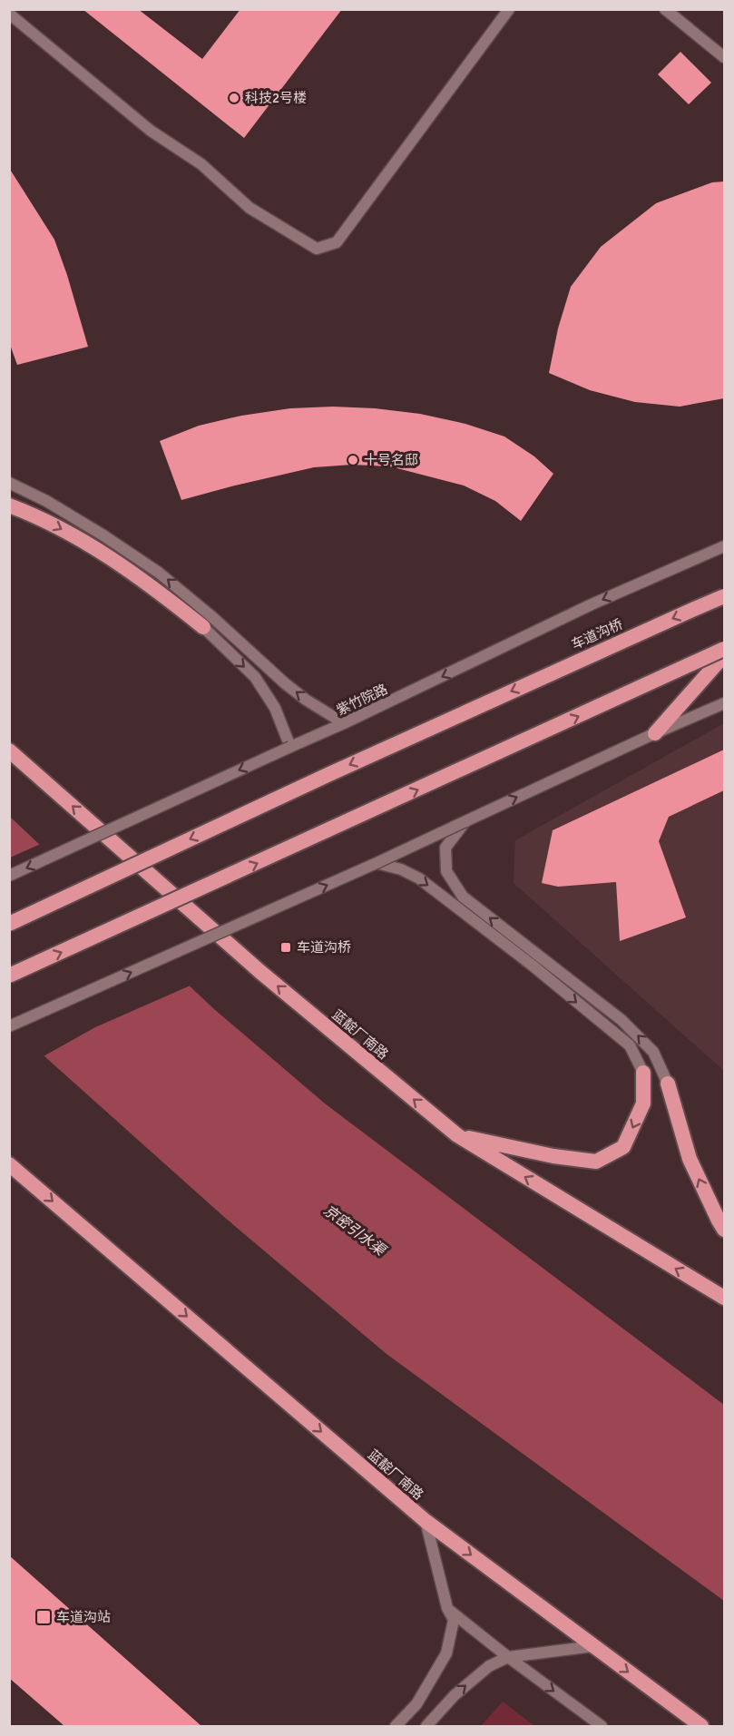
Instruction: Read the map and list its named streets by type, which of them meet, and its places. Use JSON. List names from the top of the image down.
{
  "streets": {
    "highway": ["车道沟桥", "蓝靛厂南路"],
    "street": ["紫竹院路"]
  },
  "one_way": ["紫竹院路"],
  "water": ["京密引水渠"],
  "places": {
    "other": ["科技2号楼", "十号名邸"],
    "transit": ["车道沟桥", "车道沟站"]
  }
}
